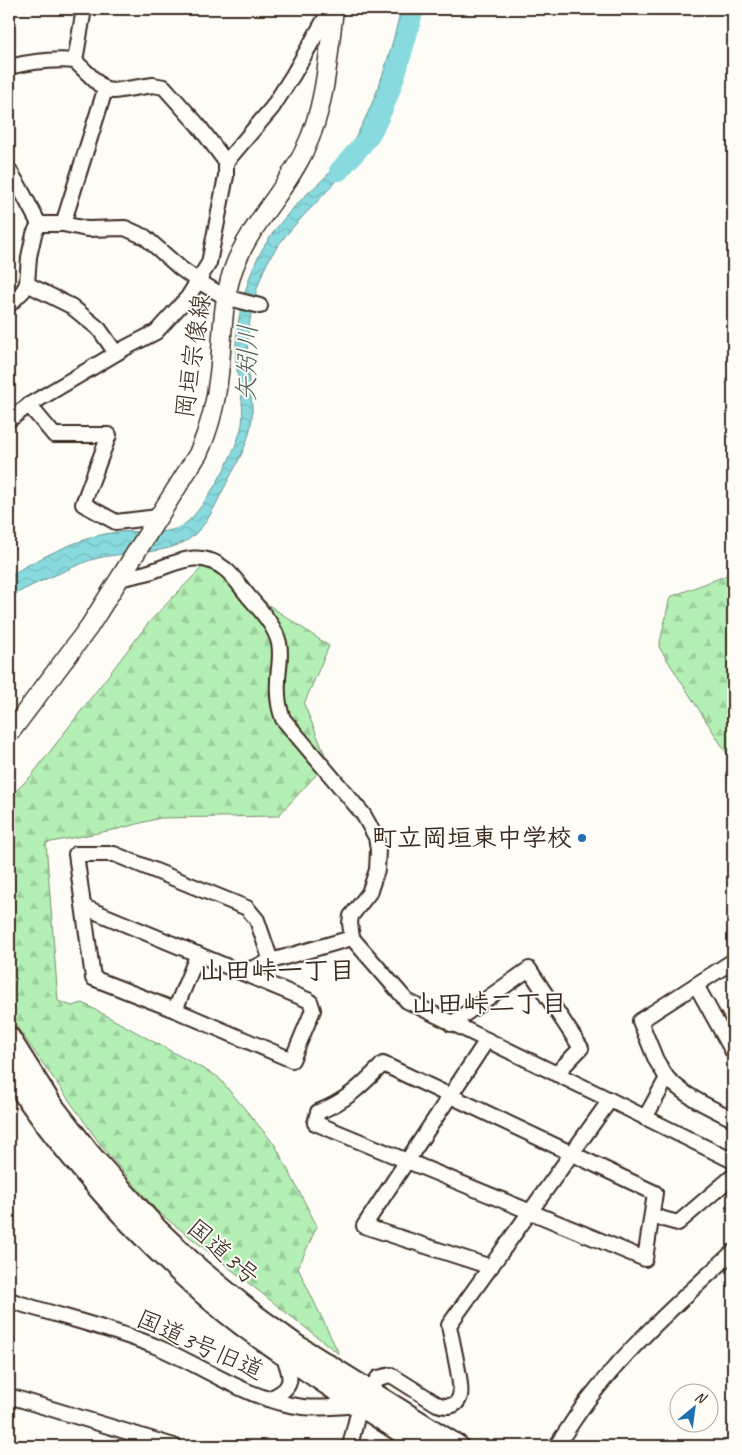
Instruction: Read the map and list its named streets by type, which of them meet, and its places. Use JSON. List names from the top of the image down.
{
  "streets": {
    "highway": ["国道3号"],
    "main road": ["岡垣宗像線"],
    "street": ["国道3号旧道"]
  },
  "crossings": [
    ["国道3号", "国道3号旧道"]
  ],
  "districts": ["山田峠一丁目", "山田峠二丁目"],
  "water": ["矢矧川"],
  "places": ["町立岡垣東中学校"],
  "north": "top right"
}
